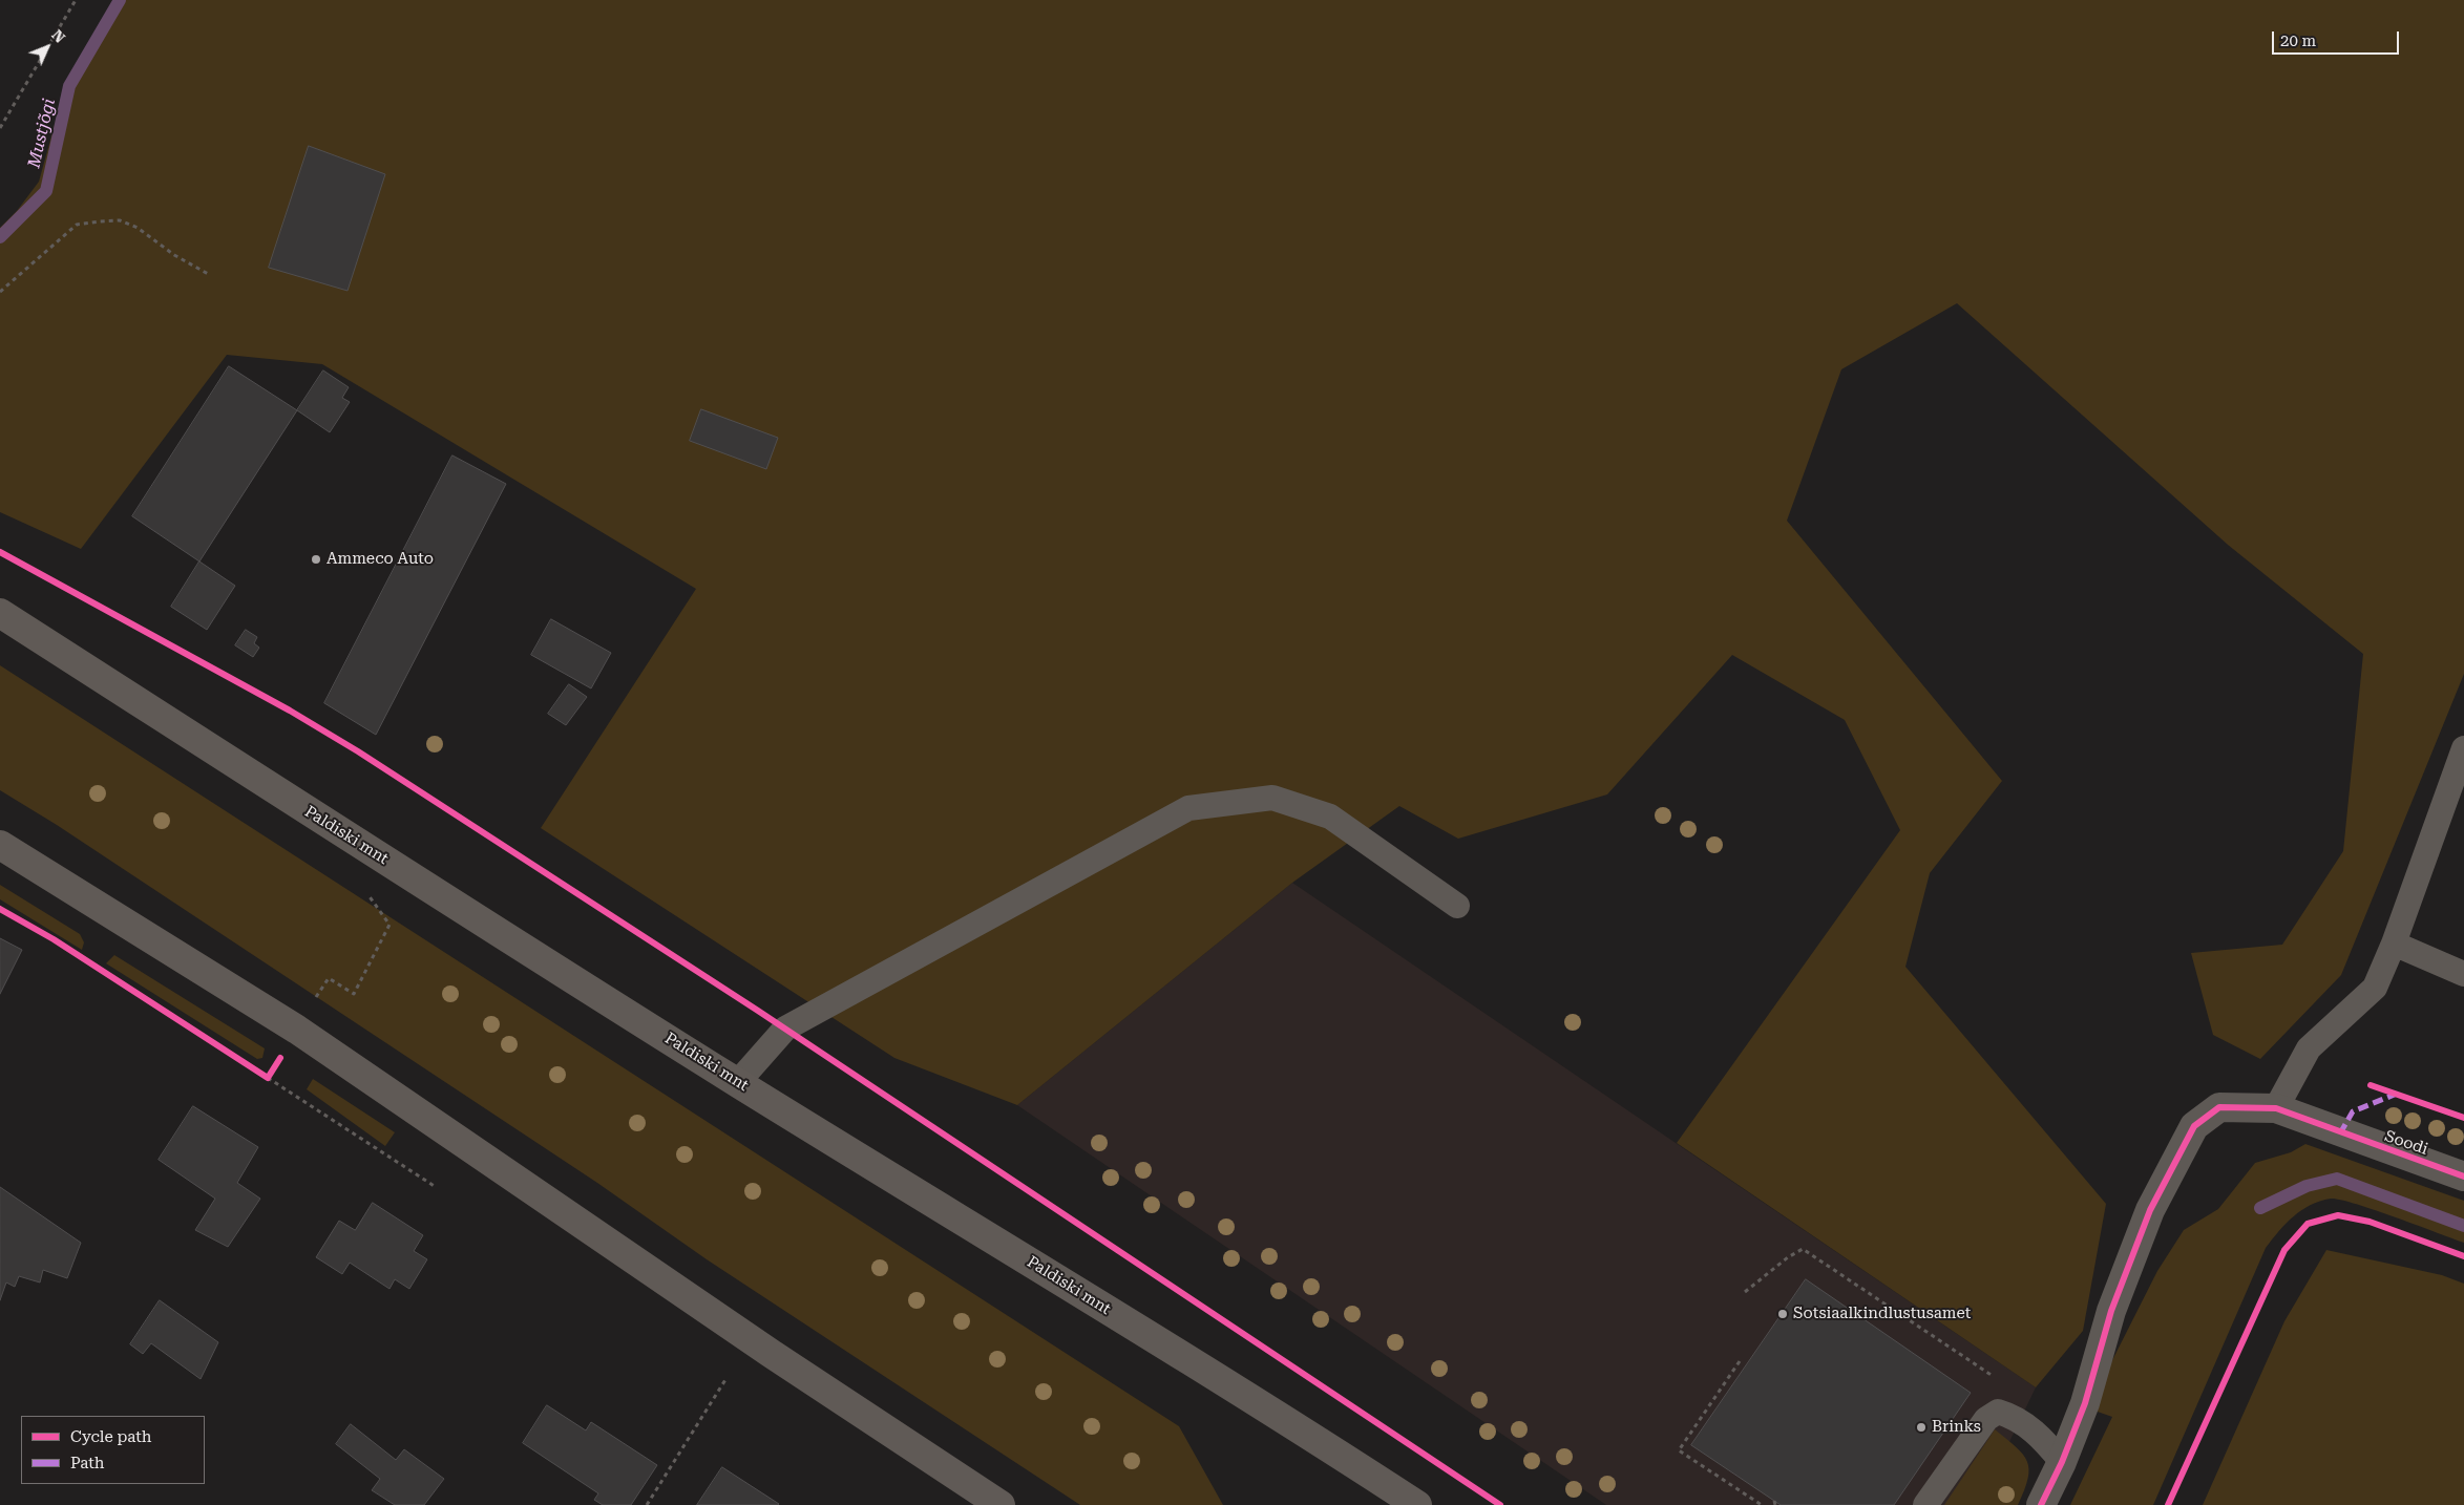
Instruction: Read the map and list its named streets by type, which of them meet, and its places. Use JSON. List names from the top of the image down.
{
  "streets": {
    "main road": ["Paldiski mnt"],
    "street": ["Soodi"]
  },
  "water": ["Mustjõgi"],
  "places": ["Ammeco Auto", "Sotsiaalkindlustusamet", "Brinks"],
  "legend": ["Cycle path", "Path"],
  "scale_bar": "20 m",
  "north": "top right"
}
